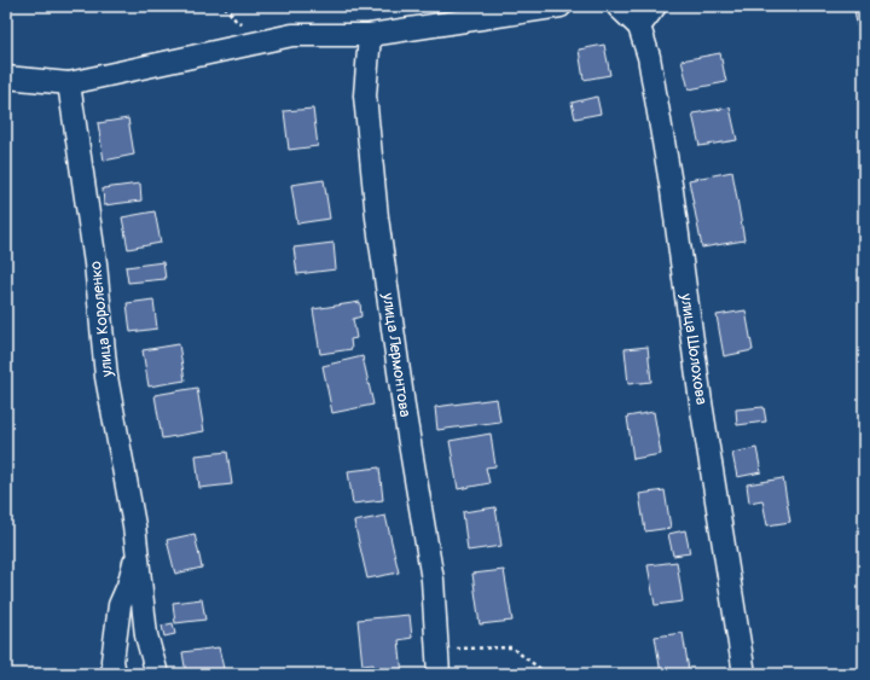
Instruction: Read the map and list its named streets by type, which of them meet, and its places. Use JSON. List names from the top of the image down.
{
  "streets": {
    "street": ["улица Короленко", "улица Шолохова", "улица Лермонтова"]
  }
}
